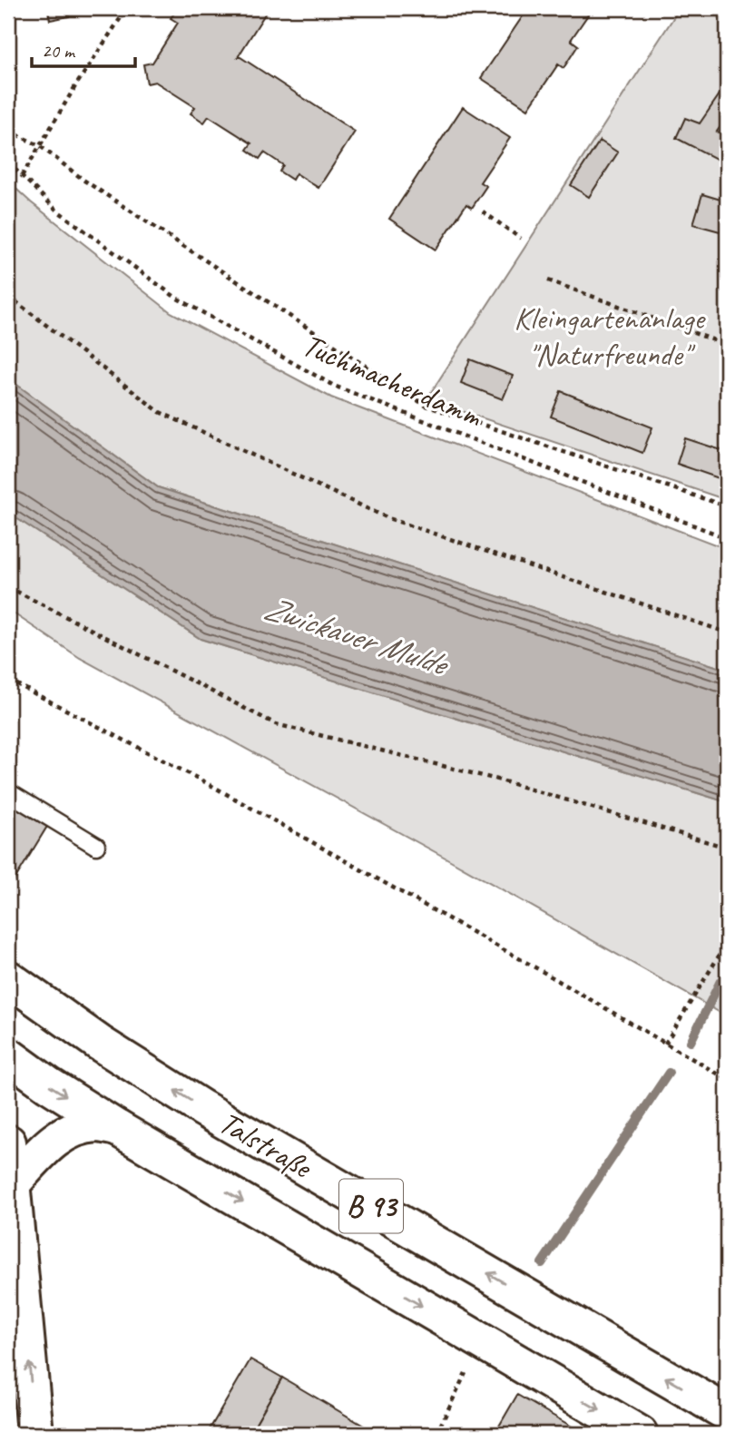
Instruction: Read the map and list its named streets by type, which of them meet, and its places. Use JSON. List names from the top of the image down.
{
  "streets": {
    "main road": ["Talstraße", "B 93"],
    "path": ["Tuchmacherdamm"]
  },
  "water": ["Zwickauer Mulde"],
  "parks": ["Kleingartenanlage \"Naturfreunde\""],
  "scale_bar": "20 m"
}
